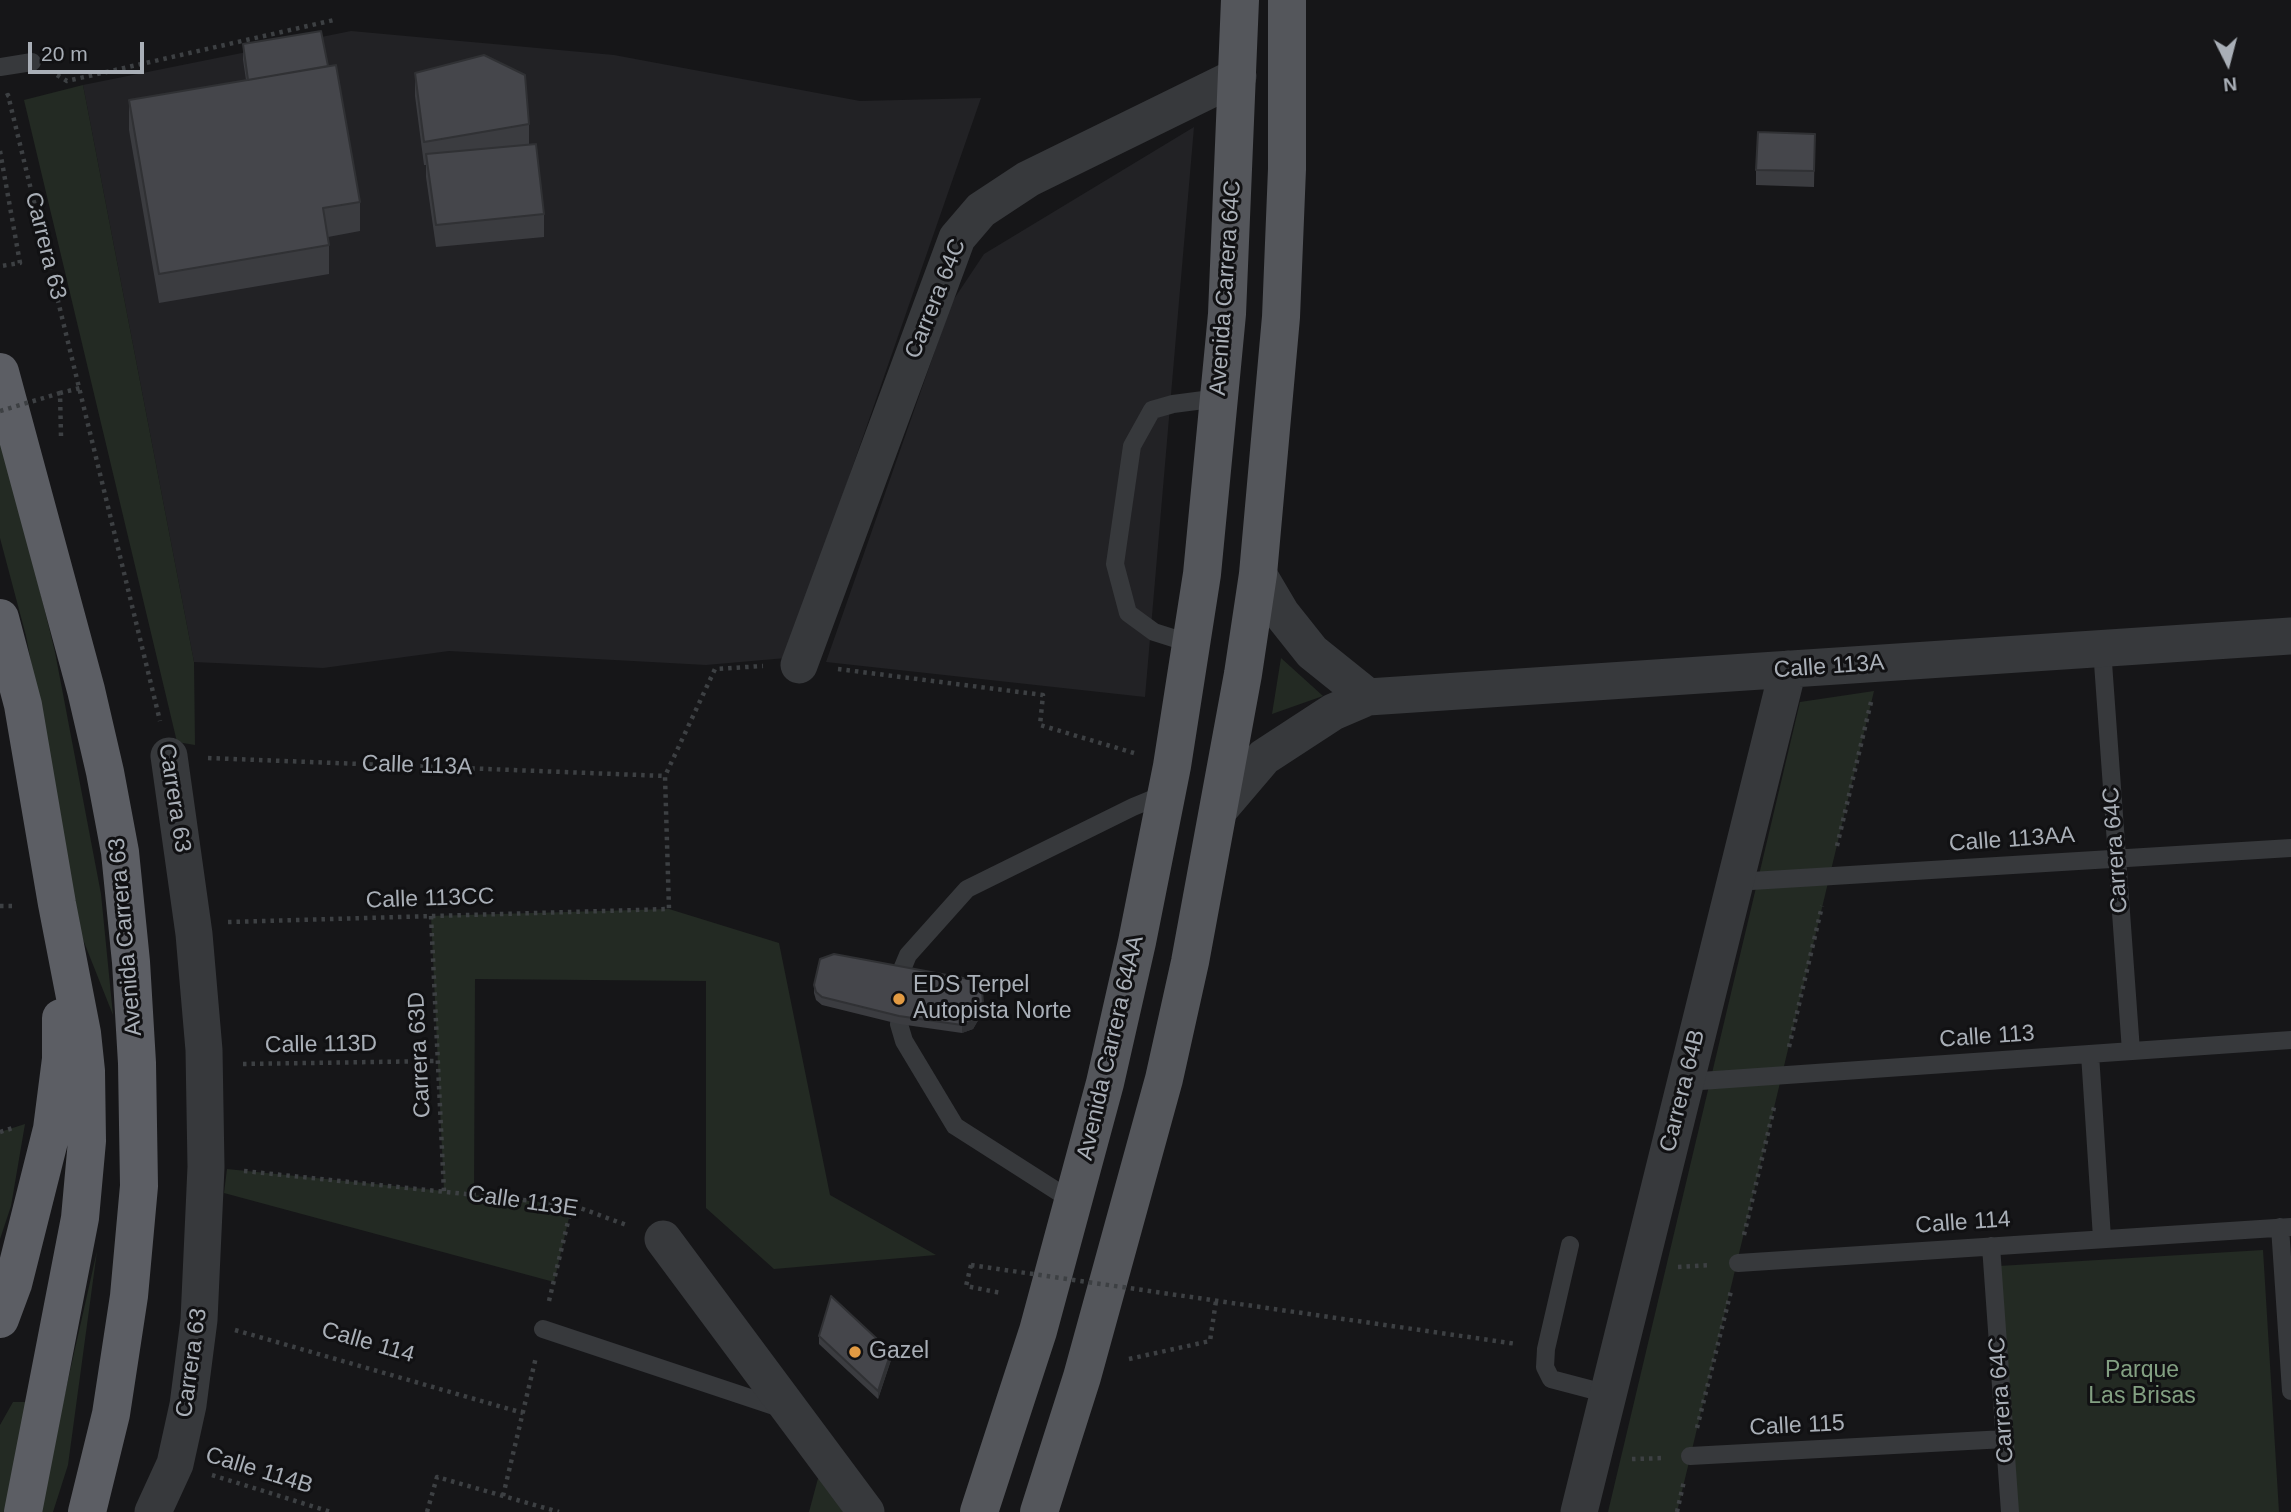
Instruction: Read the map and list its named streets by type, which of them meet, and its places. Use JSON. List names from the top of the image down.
{
  "streets": {
    "highway": ["Avenida Carrera 63"],
    "main road": ["Avenida Carrera 64C", "Avenida Carrera 64AA"],
    "street": [
      "Carrera 63",
      "Carrera 64C",
      "Calle 113A",
      "Carrera 64B"
    ],
    "lane": [
      "Calle 113AA",
      "Calle 113",
      "Calle 114",
      "Calle 115"
    ],
    "path": [
      "Calle 113CC",
      "Calle 113D",
      "Carrera 63D",
      "Calle 113E",
      "Calle 114B"
    ]
  },
  "crossings": [
    ["Carrera 63", "Calle 113A"],
    ["Carrera 63", "Calle 113CC"],
    ["Carrera 63", "Calle 113D"],
    ["Carrera 63", "Calle 113E"],
    ["Carrera 63", "Calle 114"],
    ["Carrera 63", "Calle 114B"],
    ["Avenida Carrera 64C", "Carrera 64C"],
    ["Avenida Carrera 64C", "Avenida Carrera 64AA"],
    ["Carrera 64C", "Calle 113A"],
    ["Carrera 64C", "Calle 113AA"],
    ["Carrera 64C", "Calle 113"],
    ["Carrera 64C", "Calle 114"],
    ["Carrera 64C", "Calle 115"],
    ["Calle 113A", "Calle 113CC"],
    ["Calle 113A", "Carrera 64B"],
    ["Calle 113AA", "Carrera 64B"],
    ["Calle 113CC", "Carrera 63D"],
    ["Calle 113", "Carrera 64B"],
    ["Calle 113D", "Carrera 63D"],
    ["Carrera 63D", "Calle 113E"]
  ],
  "parks": ["Parque Las Brisas"],
  "places": ["EDS Terpel Autopista Norte", "Gazel"],
  "scale_bar": "20 m",
  "north": "bottom"
}
